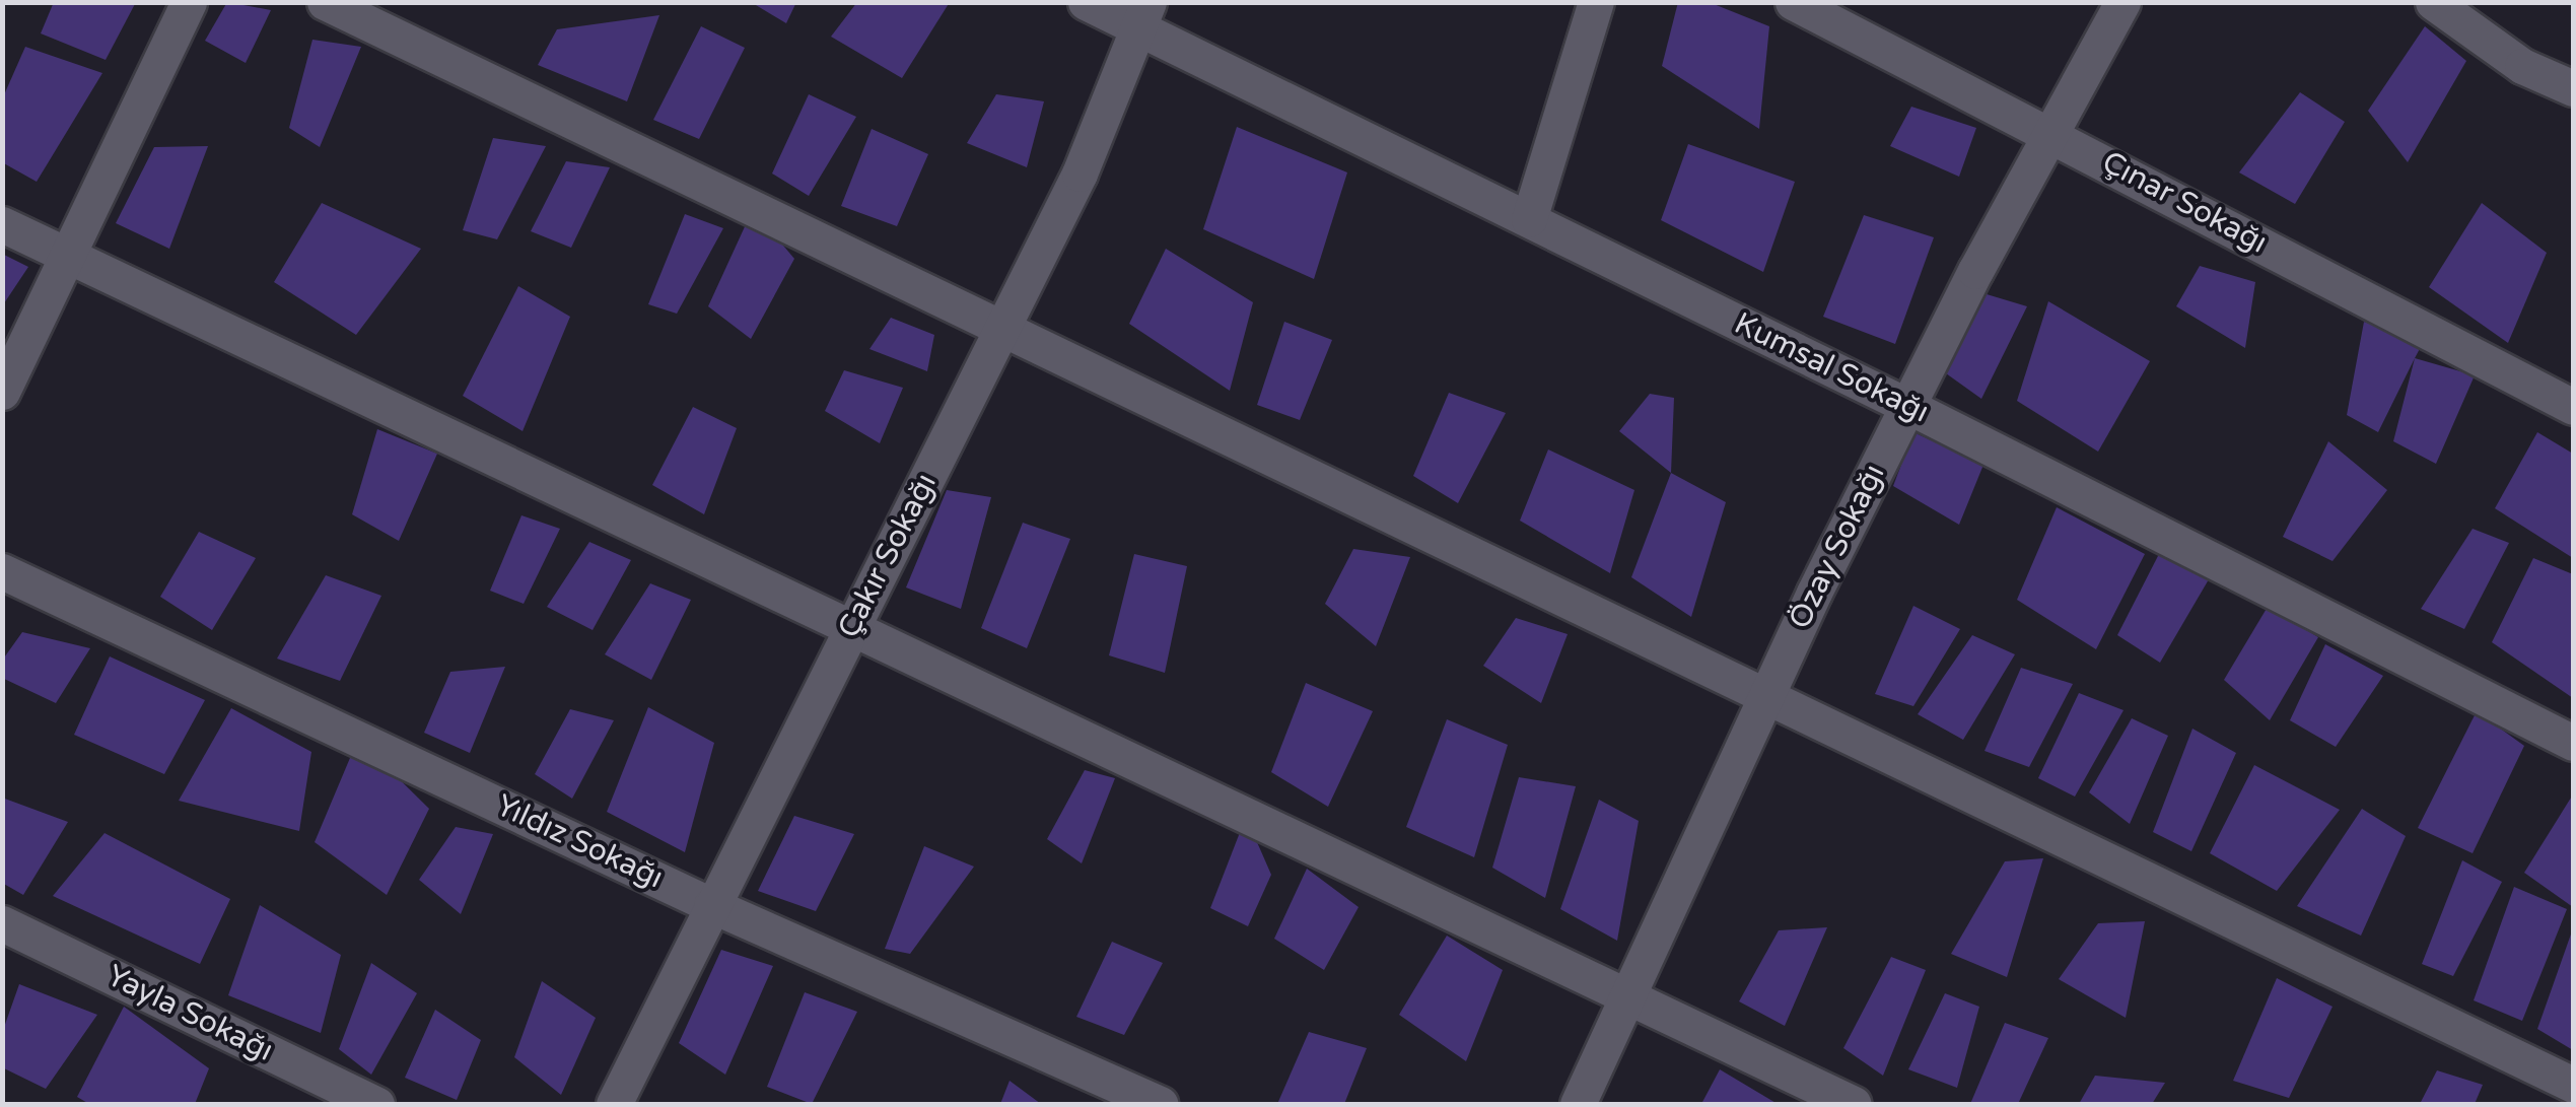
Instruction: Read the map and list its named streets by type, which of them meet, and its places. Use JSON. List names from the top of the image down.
{
  "streets": {
    "street": [
      "Çınar Sokağı",
      "Kumsal Sokağı",
      "Özay Sokağı",
      "Çakır Sokağı",
      "Yıldız Sokağı",
      "Yayla Sokağı"
    ]
  },
  "crossings": [
    ["Çınar Sokağı", "Özay Sokağı"],
    ["Kumsal Sokağı", "Özay Sokağı"],
    ["Kumsal Sokağı", "Çakır Sokağı"],
    ["Çakır Sokağı", "Yıldız Sokağı"]
  ]
}
